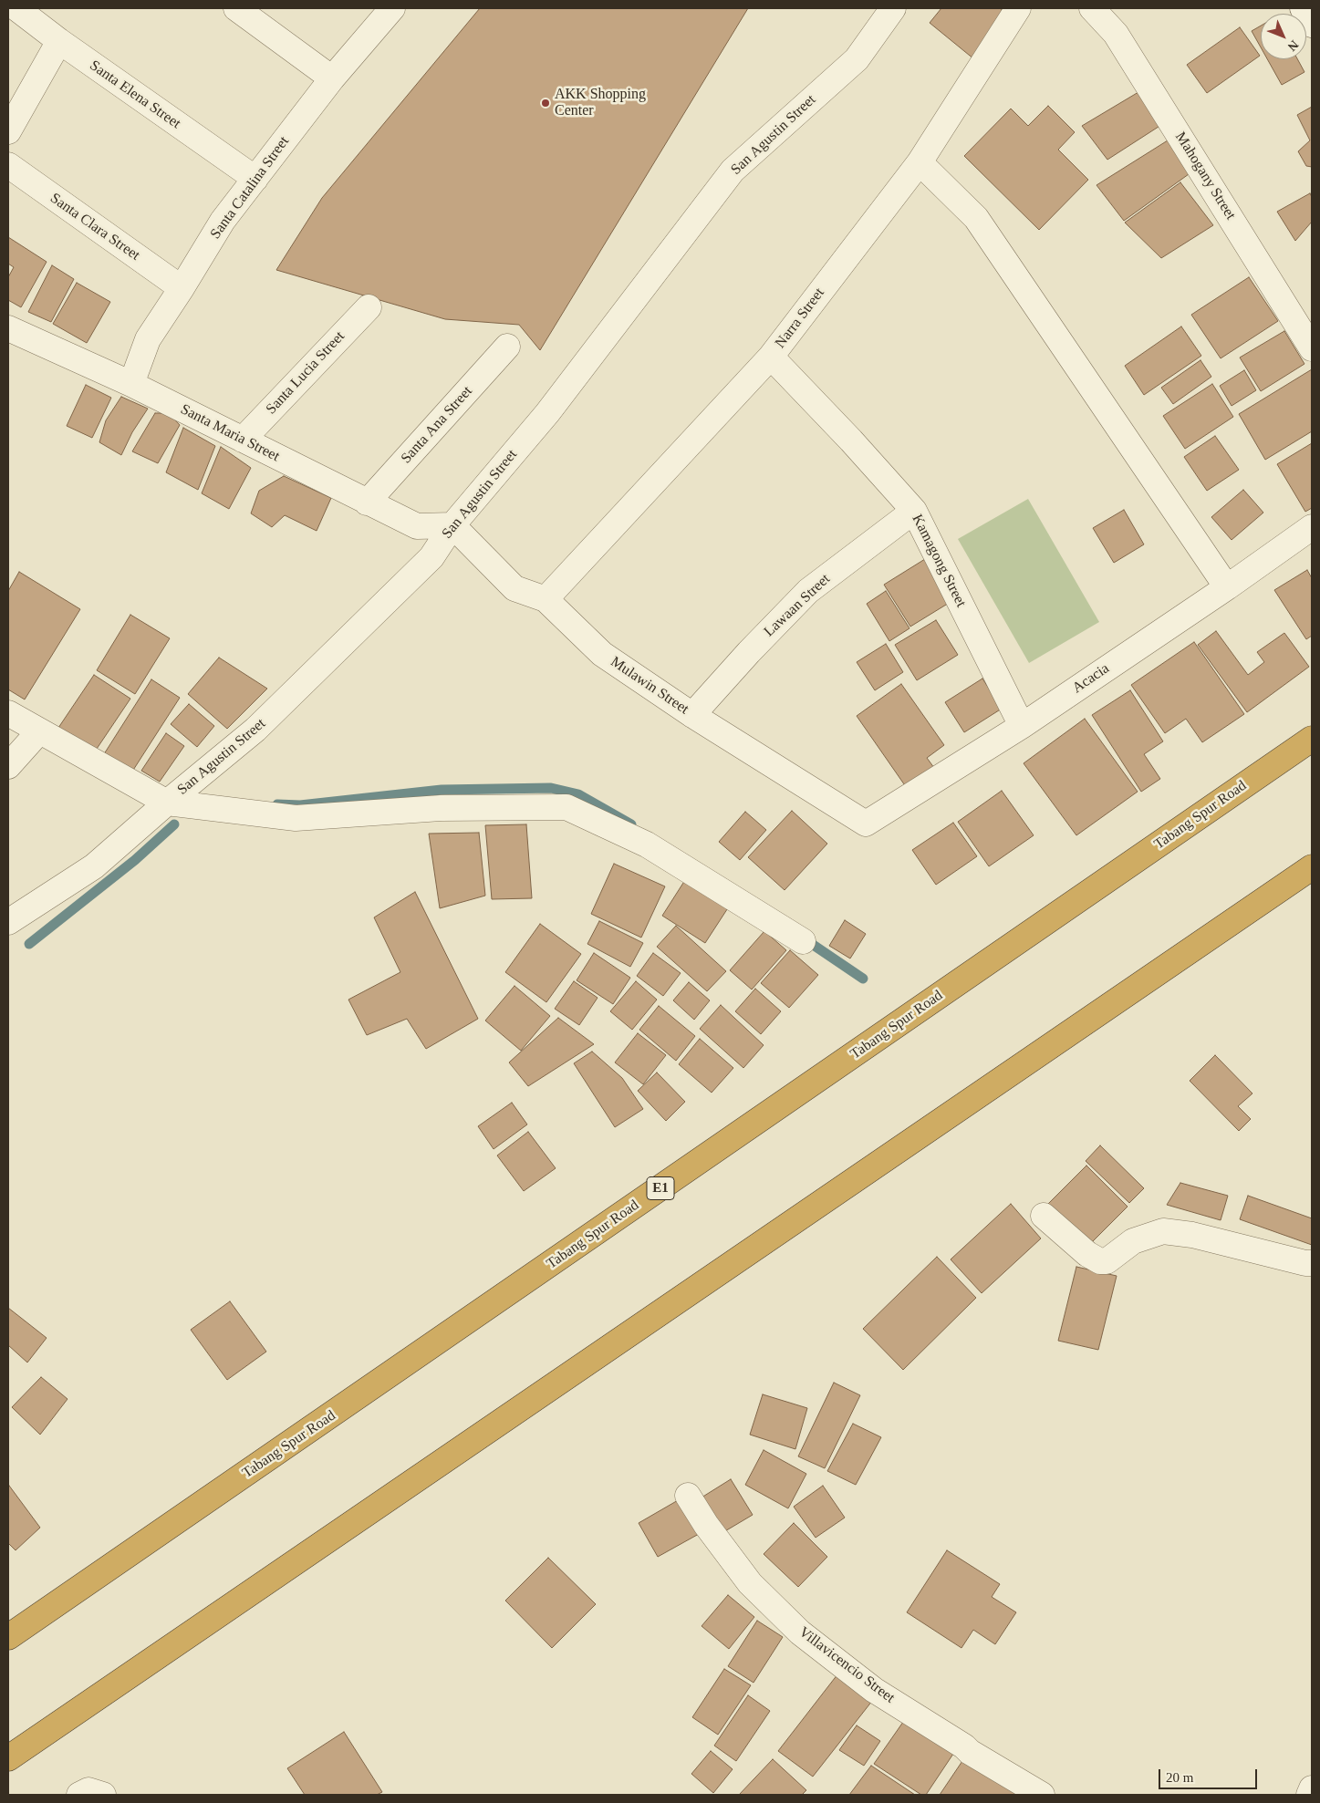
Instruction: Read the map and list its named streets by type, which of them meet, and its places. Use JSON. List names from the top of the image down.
{
  "streets": {
    "highway": ["Tabang Spur Road", "E1"],
    "street": [
      "Santa Elena Street",
      "San Agustin Street",
      "Mahogany Street",
      "Santa Catalina Street",
      "Santa Clara Street",
      "Narra Street",
      "Santa Lucia Street",
      "Santa Ana Street",
      "Santa Maria Street",
      "Kamagong Street",
      "Lawaan Street",
      "Acacia",
      "Mulawin Street",
      "Villavicencio Street"
    ]
  },
  "crossings": [
    ["Santa Elena Street", "Santa Catalina Street"],
    ["San Agustin Street", "Santa Maria Street"],
    ["San Agustin Street", "Mulawin Street"],
    ["Santa Catalina Street", "Santa Clara Street"],
    ["Santa Catalina Street", "Santa Maria Street"],
    ["Narra Street", "Kamagong Street"],
    ["Narra Street", "Mulawin Street"],
    ["Santa Lucia Street", "Santa Maria Street"],
    ["Santa Ana Street", "Santa Maria Street"],
    ["Santa Maria Street", "Mulawin Street"],
    ["Kamagong Street", "Lawaan Street"],
    ["Kamagong Street", "Acacia"],
    ["Lawaan Street", "Mulawin Street"],
    ["Acacia", "Mulawin Street"]
  ],
  "places": ["AKK Shopping Center"],
  "scale_bar": "20 m",
  "north": "bottom right"
}
